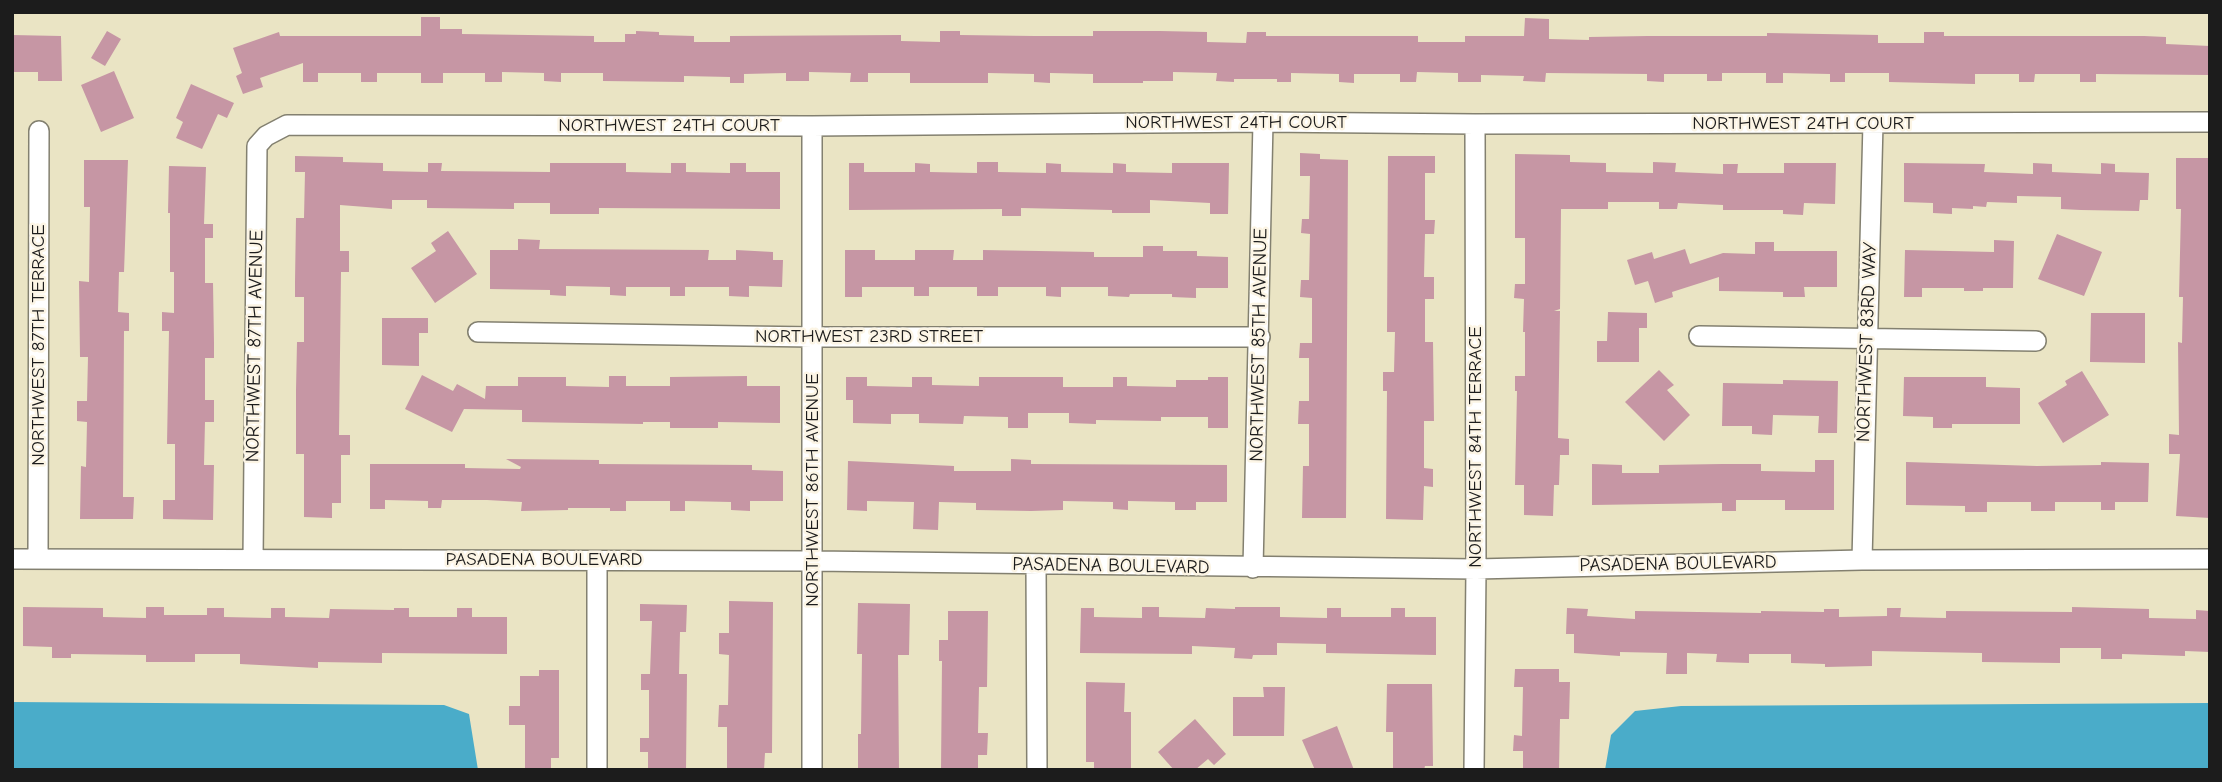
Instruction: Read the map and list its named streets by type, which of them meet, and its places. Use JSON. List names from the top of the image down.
{
  "streets": {
    "street": [
      "NORTHWEST 24TH COURT",
      "NORTHWEST 23RD STREET",
      "NORTHWEST 83RD WAY",
      "NORTHWEST 87TH TERRACE",
      "NORTHWEST 85TH AVENUE",
      "NORTHWEST 87TH AVENUE",
      "NORTHWEST 84TH TERRACE",
      "NORTHWEST 86TH AVENUE",
      "PASADENA BOULEVARD"
    ]
  },
  "crossings": [
    ["NORTHWEST 24TH COURT", "NORTHWEST 83RD WAY"],
    ["NORTHWEST 24TH COURT", "NORTHWEST 85TH AVENUE"],
    ["NORTHWEST 24TH COURT", "NORTHWEST 87TH AVENUE"],
    ["NORTHWEST 24TH COURT", "NORTHWEST 84TH TERRACE"],
    ["NORTHWEST 24TH COURT", "NORTHWEST 86TH AVENUE"],
    ["NORTHWEST 23RD STREET", "NORTHWEST 85TH AVENUE"],
    ["NORTHWEST 23RD STREET", "NORTHWEST 86TH AVENUE"],
    ["NORTHWEST 83RD WAY", "PASADENA BOULEVARD"],
    ["NORTHWEST 87TH TERRACE", "PASADENA BOULEVARD"],
    ["NORTHWEST 85TH AVENUE", "PASADENA BOULEVARD"],
    ["NORTHWEST 87TH AVENUE", "PASADENA BOULEVARD"],
    ["NORTHWEST 84TH TERRACE", "PASADENA BOULEVARD"],
    ["NORTHWEST 86TH AVENUE", "PASADENA BOULEVARD"]
  ]
}
